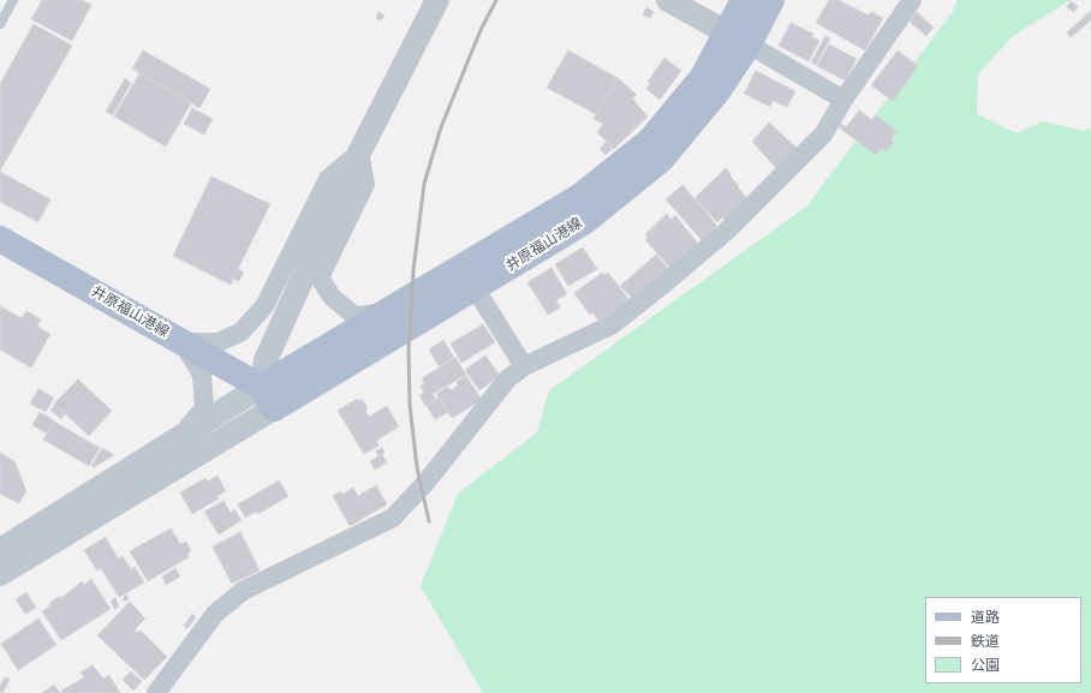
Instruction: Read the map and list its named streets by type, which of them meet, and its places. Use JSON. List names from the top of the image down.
{
  "streets": {
    "main road": ["井原福山港線"]
  },
  "legend": ["道路", "鉄道", "公園"]
}
